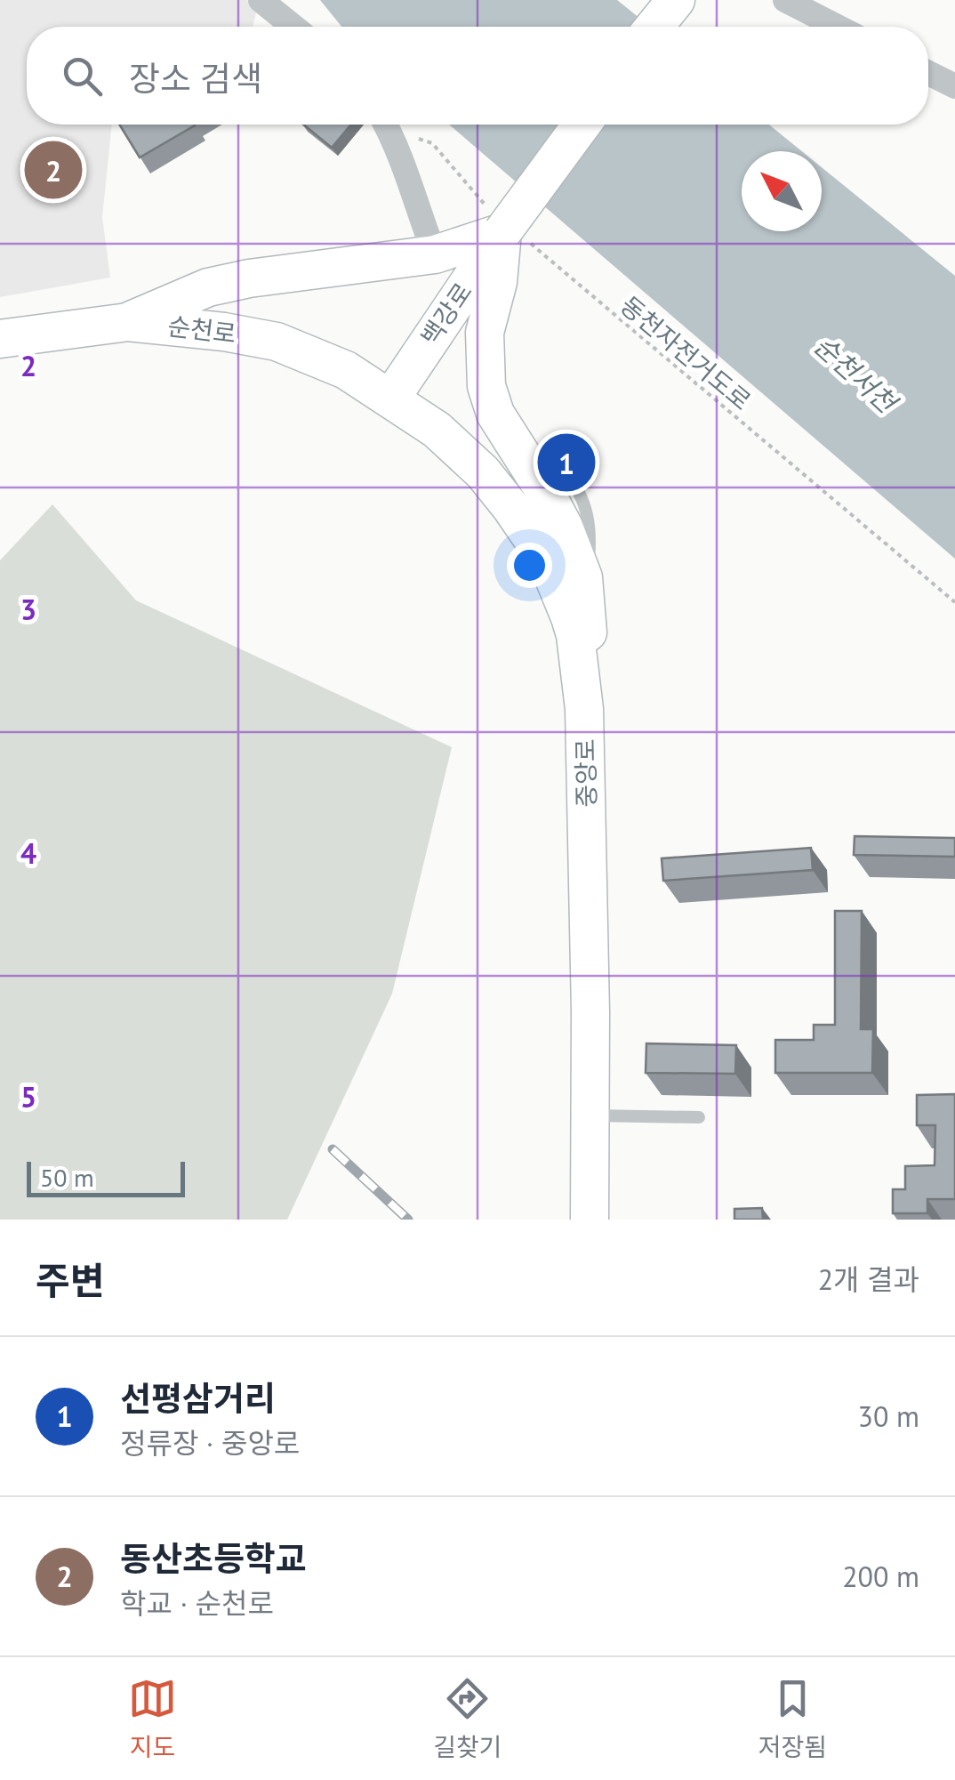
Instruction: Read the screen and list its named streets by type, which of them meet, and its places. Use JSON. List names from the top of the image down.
{
  "streets": {
    "main road": ["백강로", "순천로", "중앙로"],
    "path": ["동천자전거도로"]
  },
  "crossings": [
    ["백강로", "순천로"],
    ["백강로", "동천자전거도로"],
    ["백강로", "중앙로"],
    ["순천로", "중앙로"]
  ],
  "water": ["순천서천"],
  "scale_bar": "50 m",
  "north": "top left",
  "page": {
    "search": "장소 검색",
    "pins": ["2", "1"],
    "scale": "50 m",
    "heading": ["주변", "2개 결과"],
    "list": [
      {
        "mark": "1",
        "name": "선평삼거리",
        "note": "정류장 · 중앙로",
        "value": "30 m"
      },
      {
        "mark": "2",
        "name": "동산초등학교",
        "note": "학교 · 순천로",
        "value": "200 m"
      }
    ],
    "nav": ["지도", "길찾기", "저장됨"]
  },
  "grid": {
    "rows": [
      "2",
      "3",
      "4",
      "5"
    ]
  }
}
